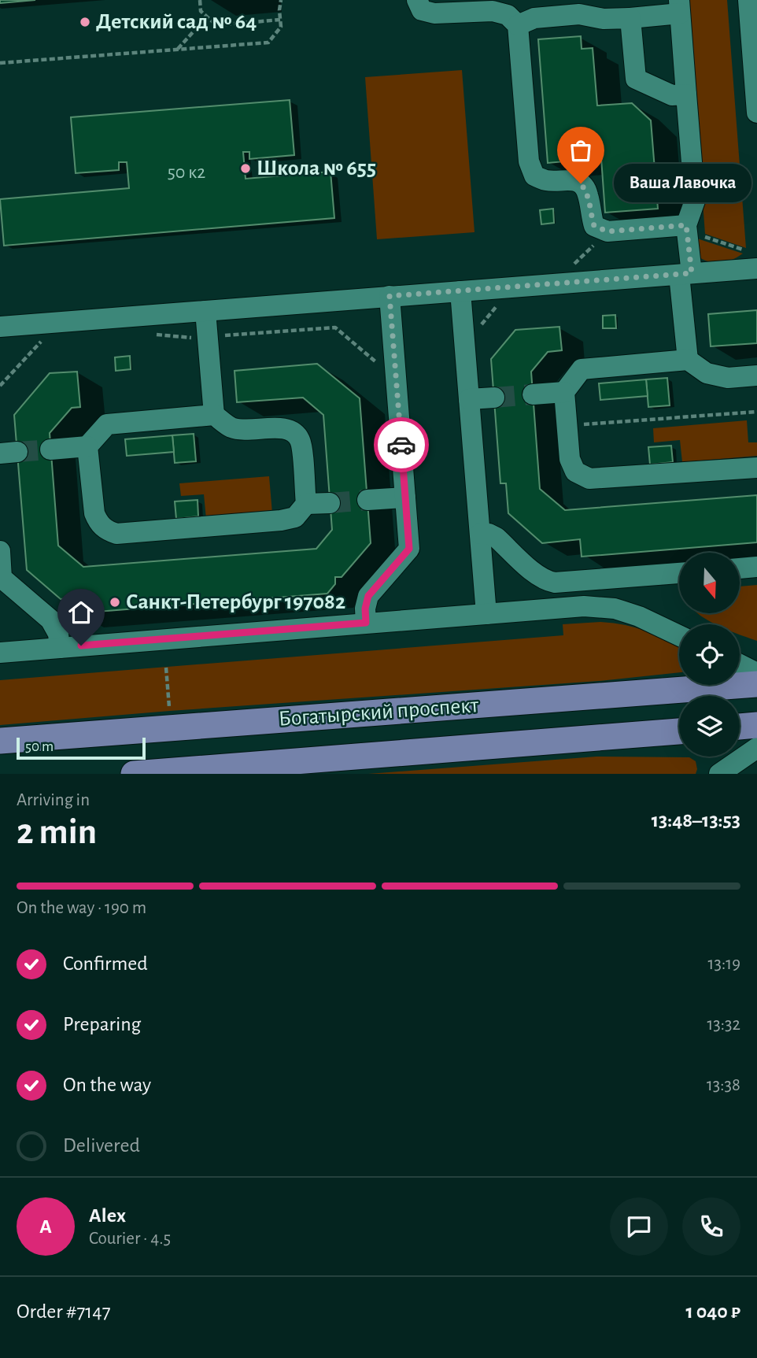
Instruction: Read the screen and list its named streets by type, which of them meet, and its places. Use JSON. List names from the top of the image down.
{
  "streets": {
    "main road": ["Богатырский проспект"]
  },
  "places": [
    "Детский сад № 64",
    "Школа № 655",
    "Ваша Лавочка",
    "Санкт-Петербург 197082"
  ],
  "house_numbers": ["50 к2"],
  "scale_bar": "50 m",
  "north": "bottom",
  "page": {
    "bubble": "Ваша Лавочка",
    "scale": "50 m",
    "heading": ["2 min", "Arriving in", "13:48–13:53"],
    "panel": [
      "Alex",
      "Courier · 4.5",
      "Order #7147",
      "1 040 ₽"
    ],
    "bar": "On the way · 190 m",
    "list": [
      ["Confirmed", "13:19"],
      ["Preparing", "13:32"],
      ["On the way", "13:38"],
      "Delivered"
    ],
    "round": "A"
  }
}
